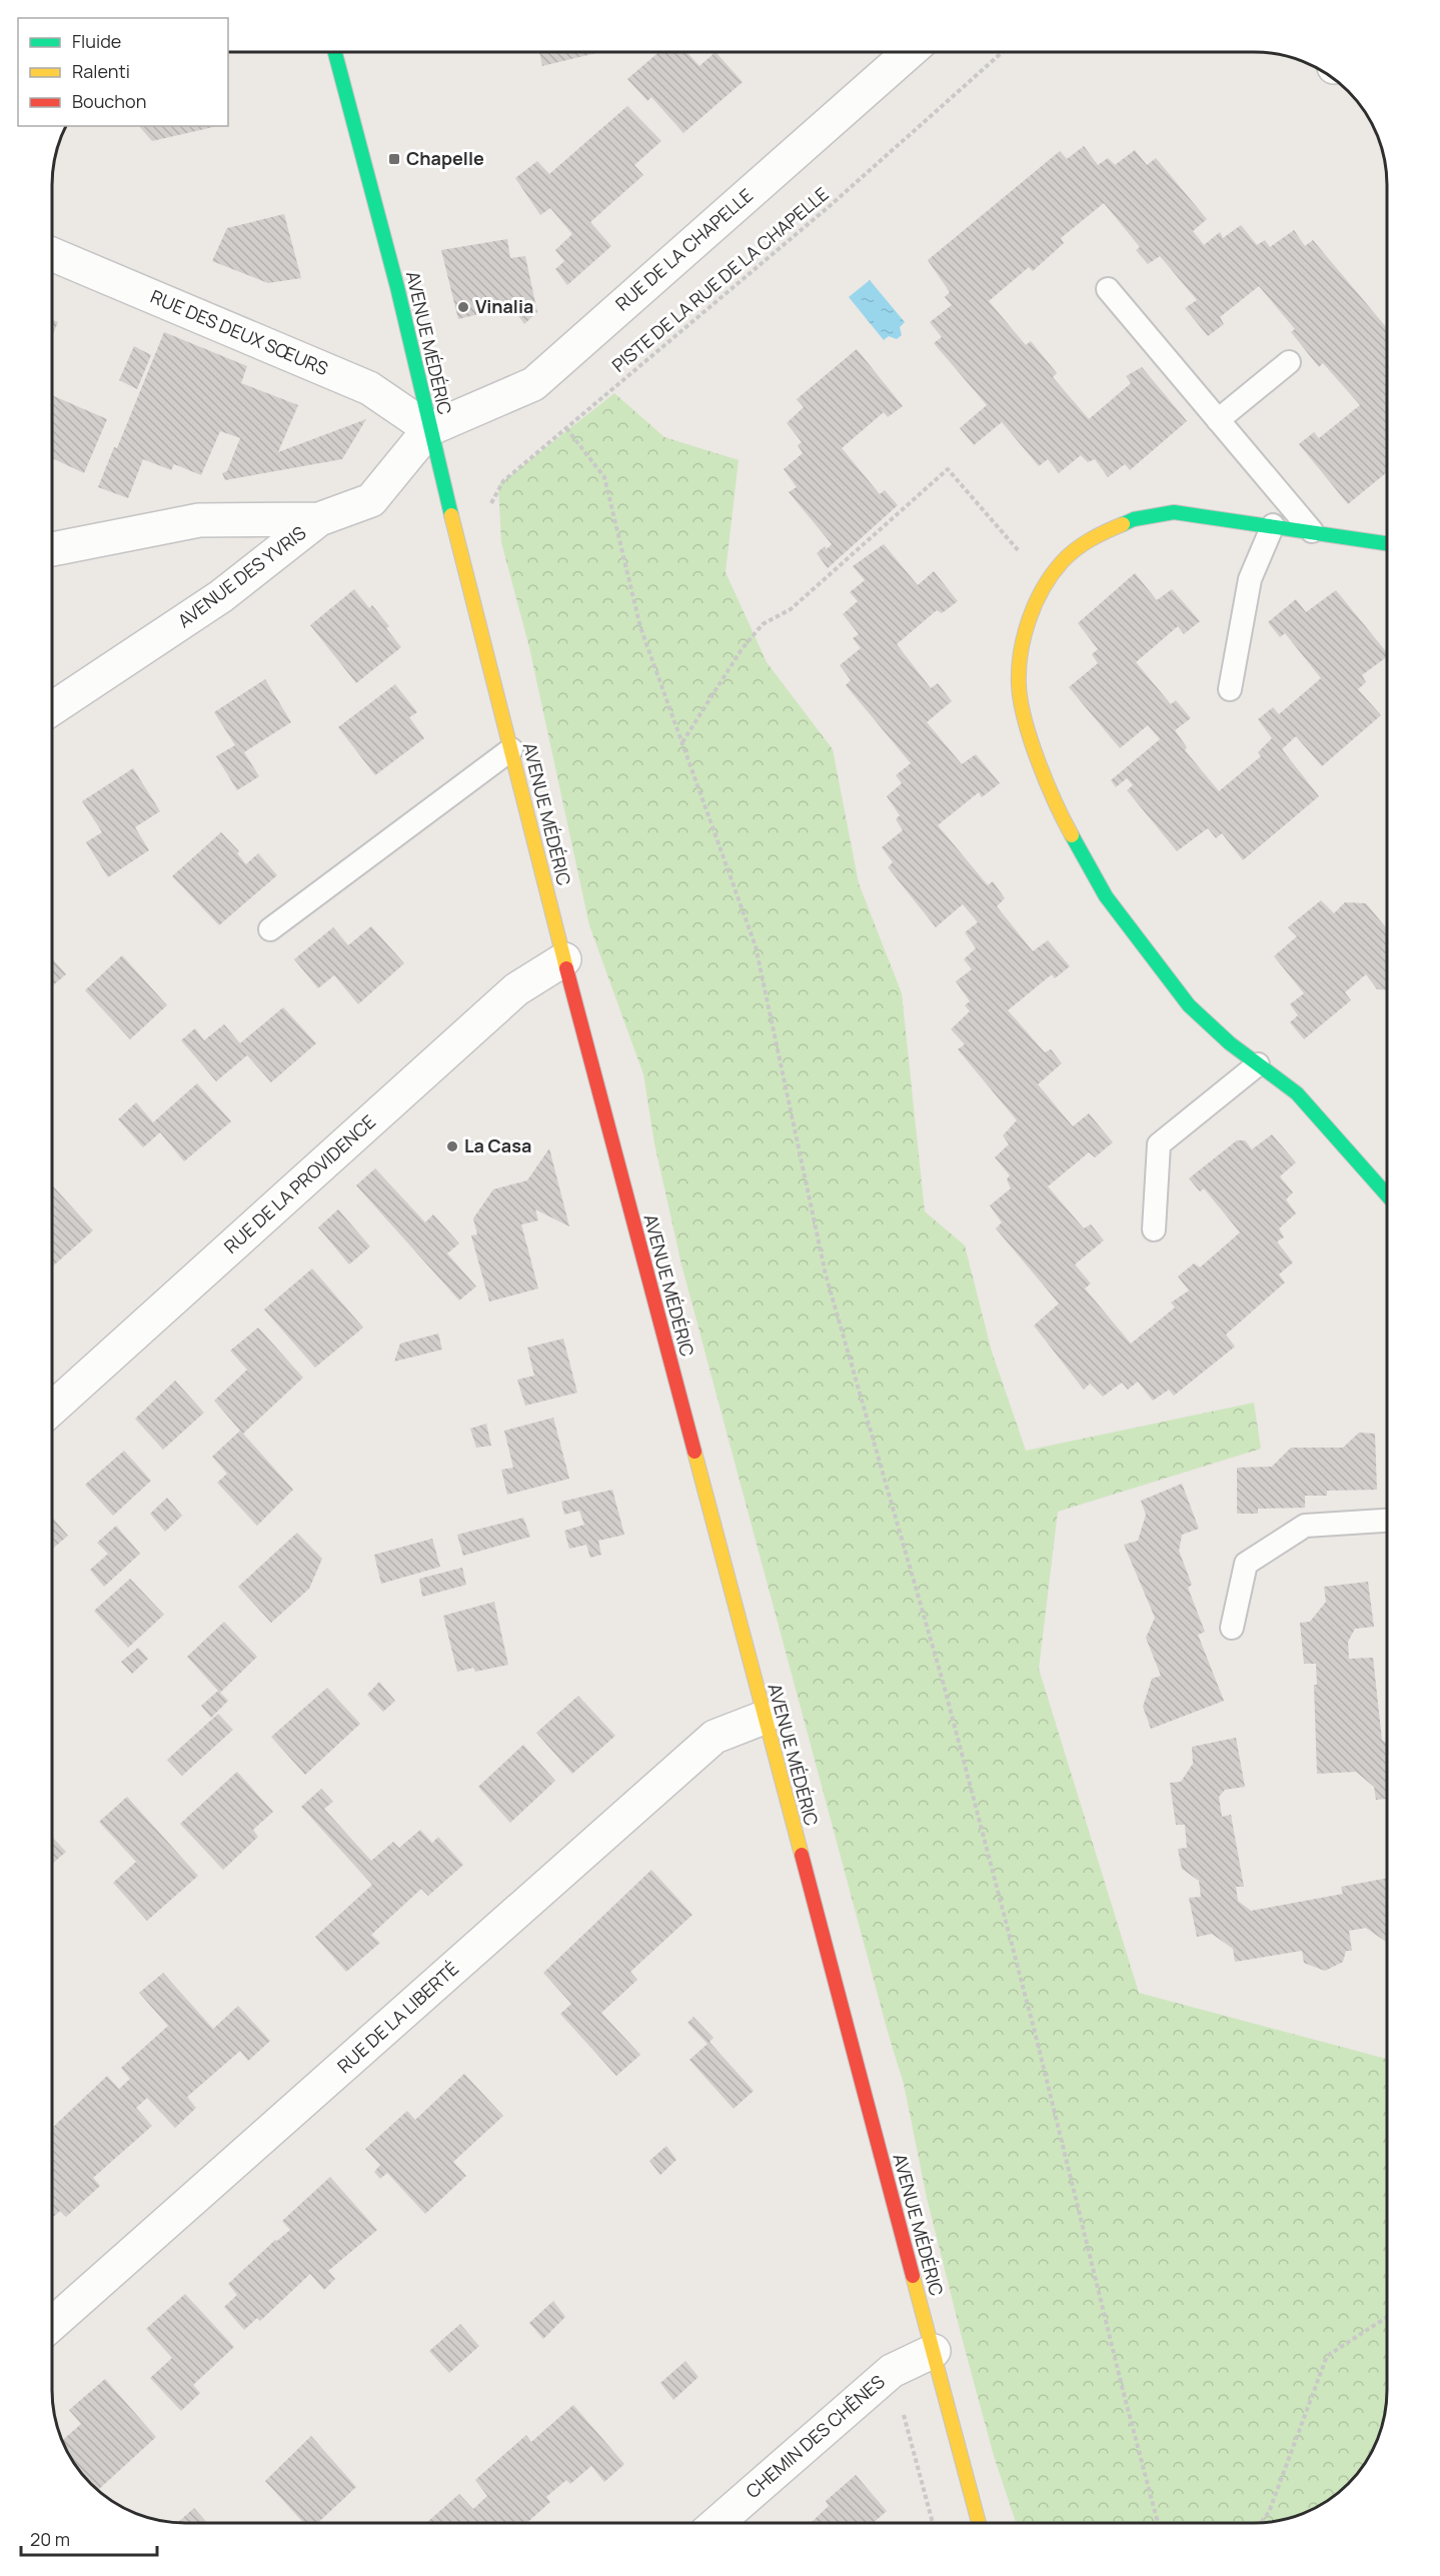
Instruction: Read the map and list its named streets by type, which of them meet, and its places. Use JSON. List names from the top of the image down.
{
  "streets": {
    "main road": ["AVENUE MÉDÉRIC"],
    "street": [
      "RUE DE LA CHAPELLE",
      "RUE DES DEUX SŒURS",
      "AVENUE DES YVRIS",
      "RUE DE LA PROVIDENCE",
      "RUE DE LA LIBERTÉ",
      "CHEMIN DES CHÊNES"
    ],
    "path": ["PISTE DE LA RUE DE LA CHAPELLE"]
  },
  "crossings": [
    ["RUE DE LA CHAPELLE", "RUE DES DEUX SŒURS"],
    ["RUE DE LA CHAPELLE", "AVENUE MÉDÉRIC"],
    ["RUE DE LA CHAPELLE", "AVENUE DES YVRIS"],
    ["PISTE DE LA RUE DE LA CHAPELLE", "AVENUE MÉDÉRIC"],
    ["RUE DES DEUX SŒURS", "AVENUE MÉDÉRIC"],
    ["RUE DES DEUX SŒURS", "AVENUE DES YVRIS"],
    ["AVENUE MÉDÉRIC", "AVENUE DES YVRIS"],
    ["AVENUE MÉDÉRIC", "RUE DE LA PROVIDENCE"],
    ["AVENUE MÉDÉRIC", "RUE DE LA LIBERTÉ"],
    ["AVENUE MÉDÉRIC", "CHEMIN DES CHÊNES"]
  ],
  "places": {
    "transit": ["Chapelle"],
    "other": ["Vinalia", "La Casa"]
  },
  "legend": ["Fluide", "Ralenti", "Bouchon"],
  "scale_bar": "20 m"
}
